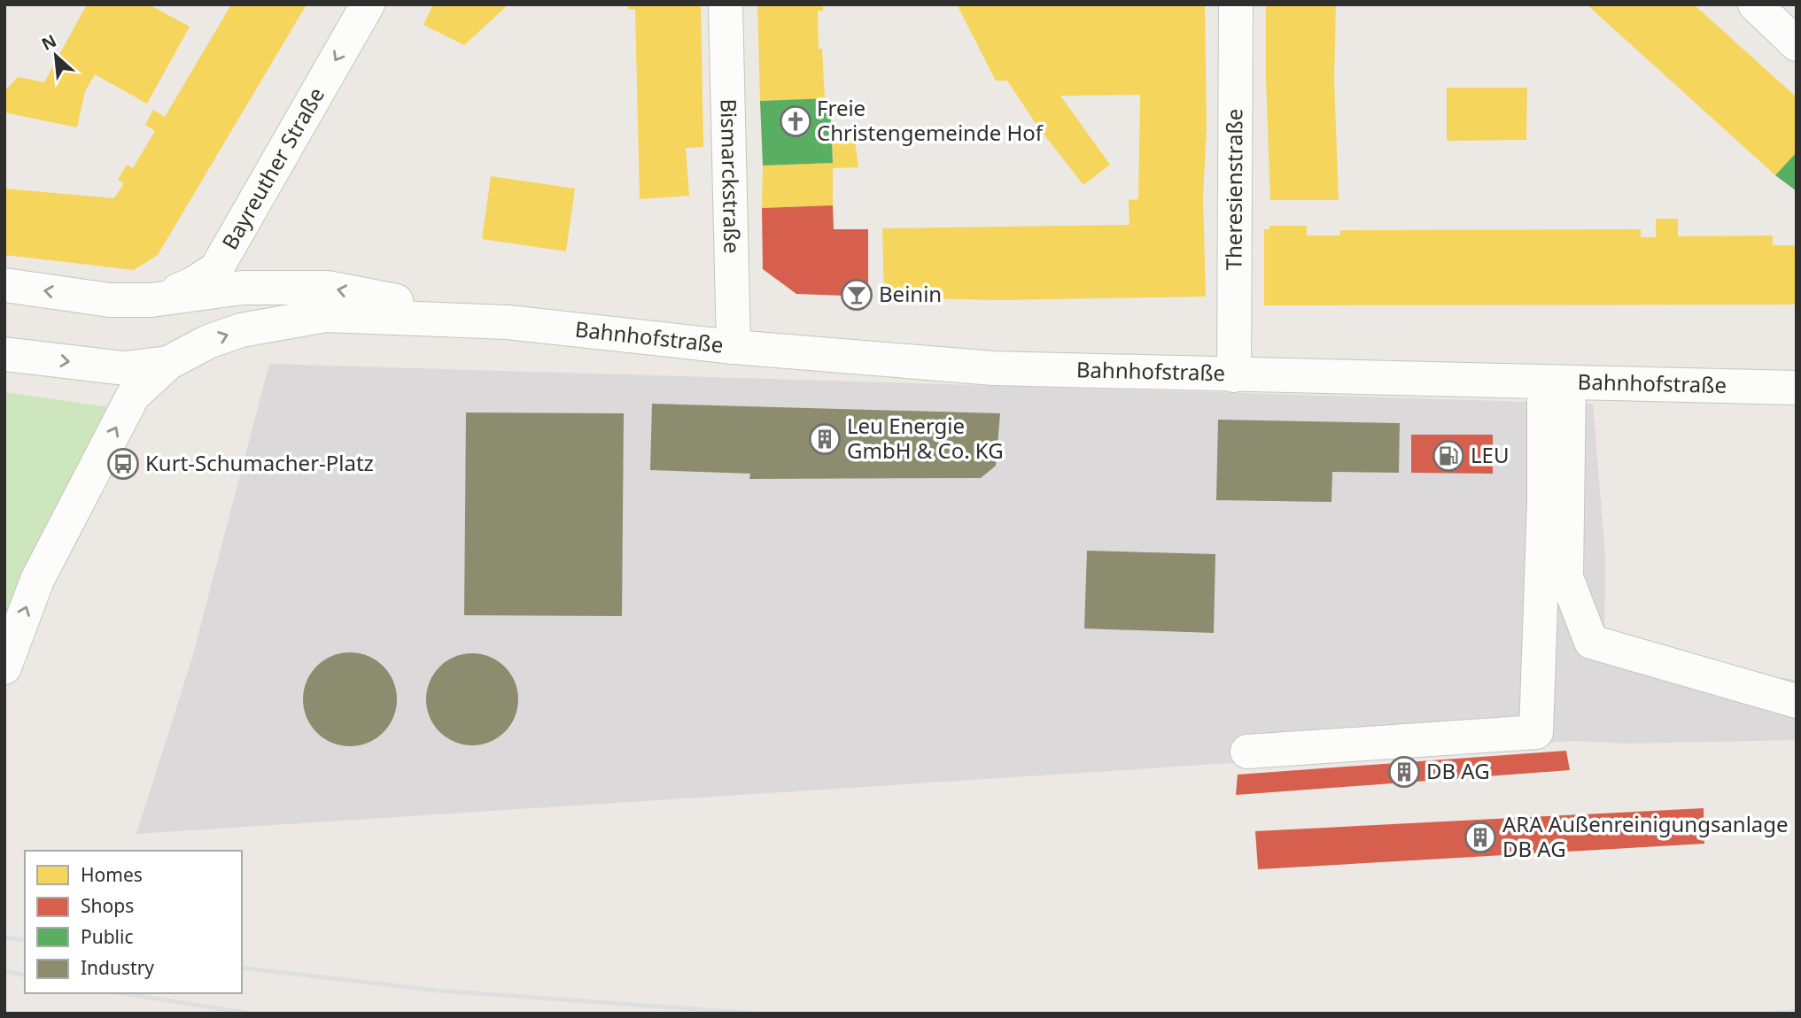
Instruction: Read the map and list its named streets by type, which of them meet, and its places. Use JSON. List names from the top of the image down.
{
  "streets": {
    "street": [
      "Bayreuther Straße",
      "Bismarckstraße",
      "Theresienstraße",
      "Bahnhofstraße"
    ]
  },
  "crossings": [
    ["Bayreuther Straße", "Bahnhofstraße"],
    ["Bismarckstraße", "Bahnhofstraße"],
    ["Theresienstraße", "Bahnhofstraße"]
  ],
  "one_way": ["Bayreuther Straße"],
  "places": {
    "church": ["Freie Christengemeinde Hof"],
    "bar": ["Beinin"],
    "building": ["Leu Energie GmbH & Co. KG", "DB AG", "ARA Außenreinigungsanlage DB AG"],
    "fuel station": ["LEU"],
    "bus stop": ["Kurt-Schumacher-Platz"]
  },
  "legend": [
    "Homes",
    "Shops",
    "Public",
    "Industry"
  ],
  "north": "top left"
}
